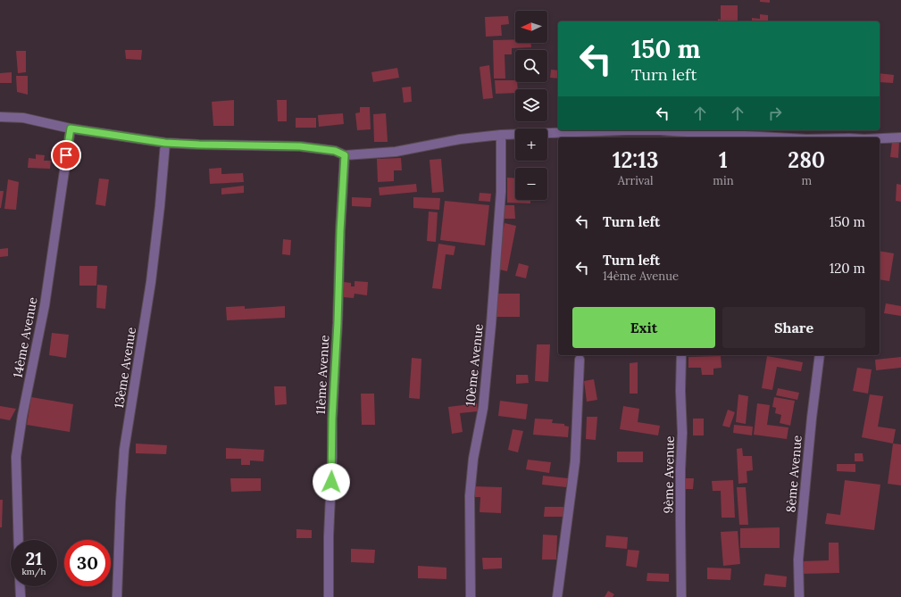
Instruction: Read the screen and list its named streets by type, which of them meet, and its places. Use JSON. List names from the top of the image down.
{
  "streets": {
    "street": [
      "14ème Avenue",
      "10ème Avenue",
      "13ème Avenue",
      "11ème Avenue",
      "8ème Avenue",
      "9ème Avenue"
    ]
  },
  "north": "left",
  "page": {
    "map_buttons": ["+", "−"],
    "turn": ["150 m", "Turn left"],
    "eta": [
      "12:13",
      "Arrival",
      "1",
      "min",
      "280",
      "m"
    ],
    "list": [
      {
        "name": "Turn left",
        "value": "150 m"
      },
      {
        "name": "Turn left",
        "note": "14ème Avenue",
        "value": "120 m"
      }
    ],
    "buttons": ["Exit", "Share"],
    "speed": "21 km/h",
    "limit": "30"
  }
}
